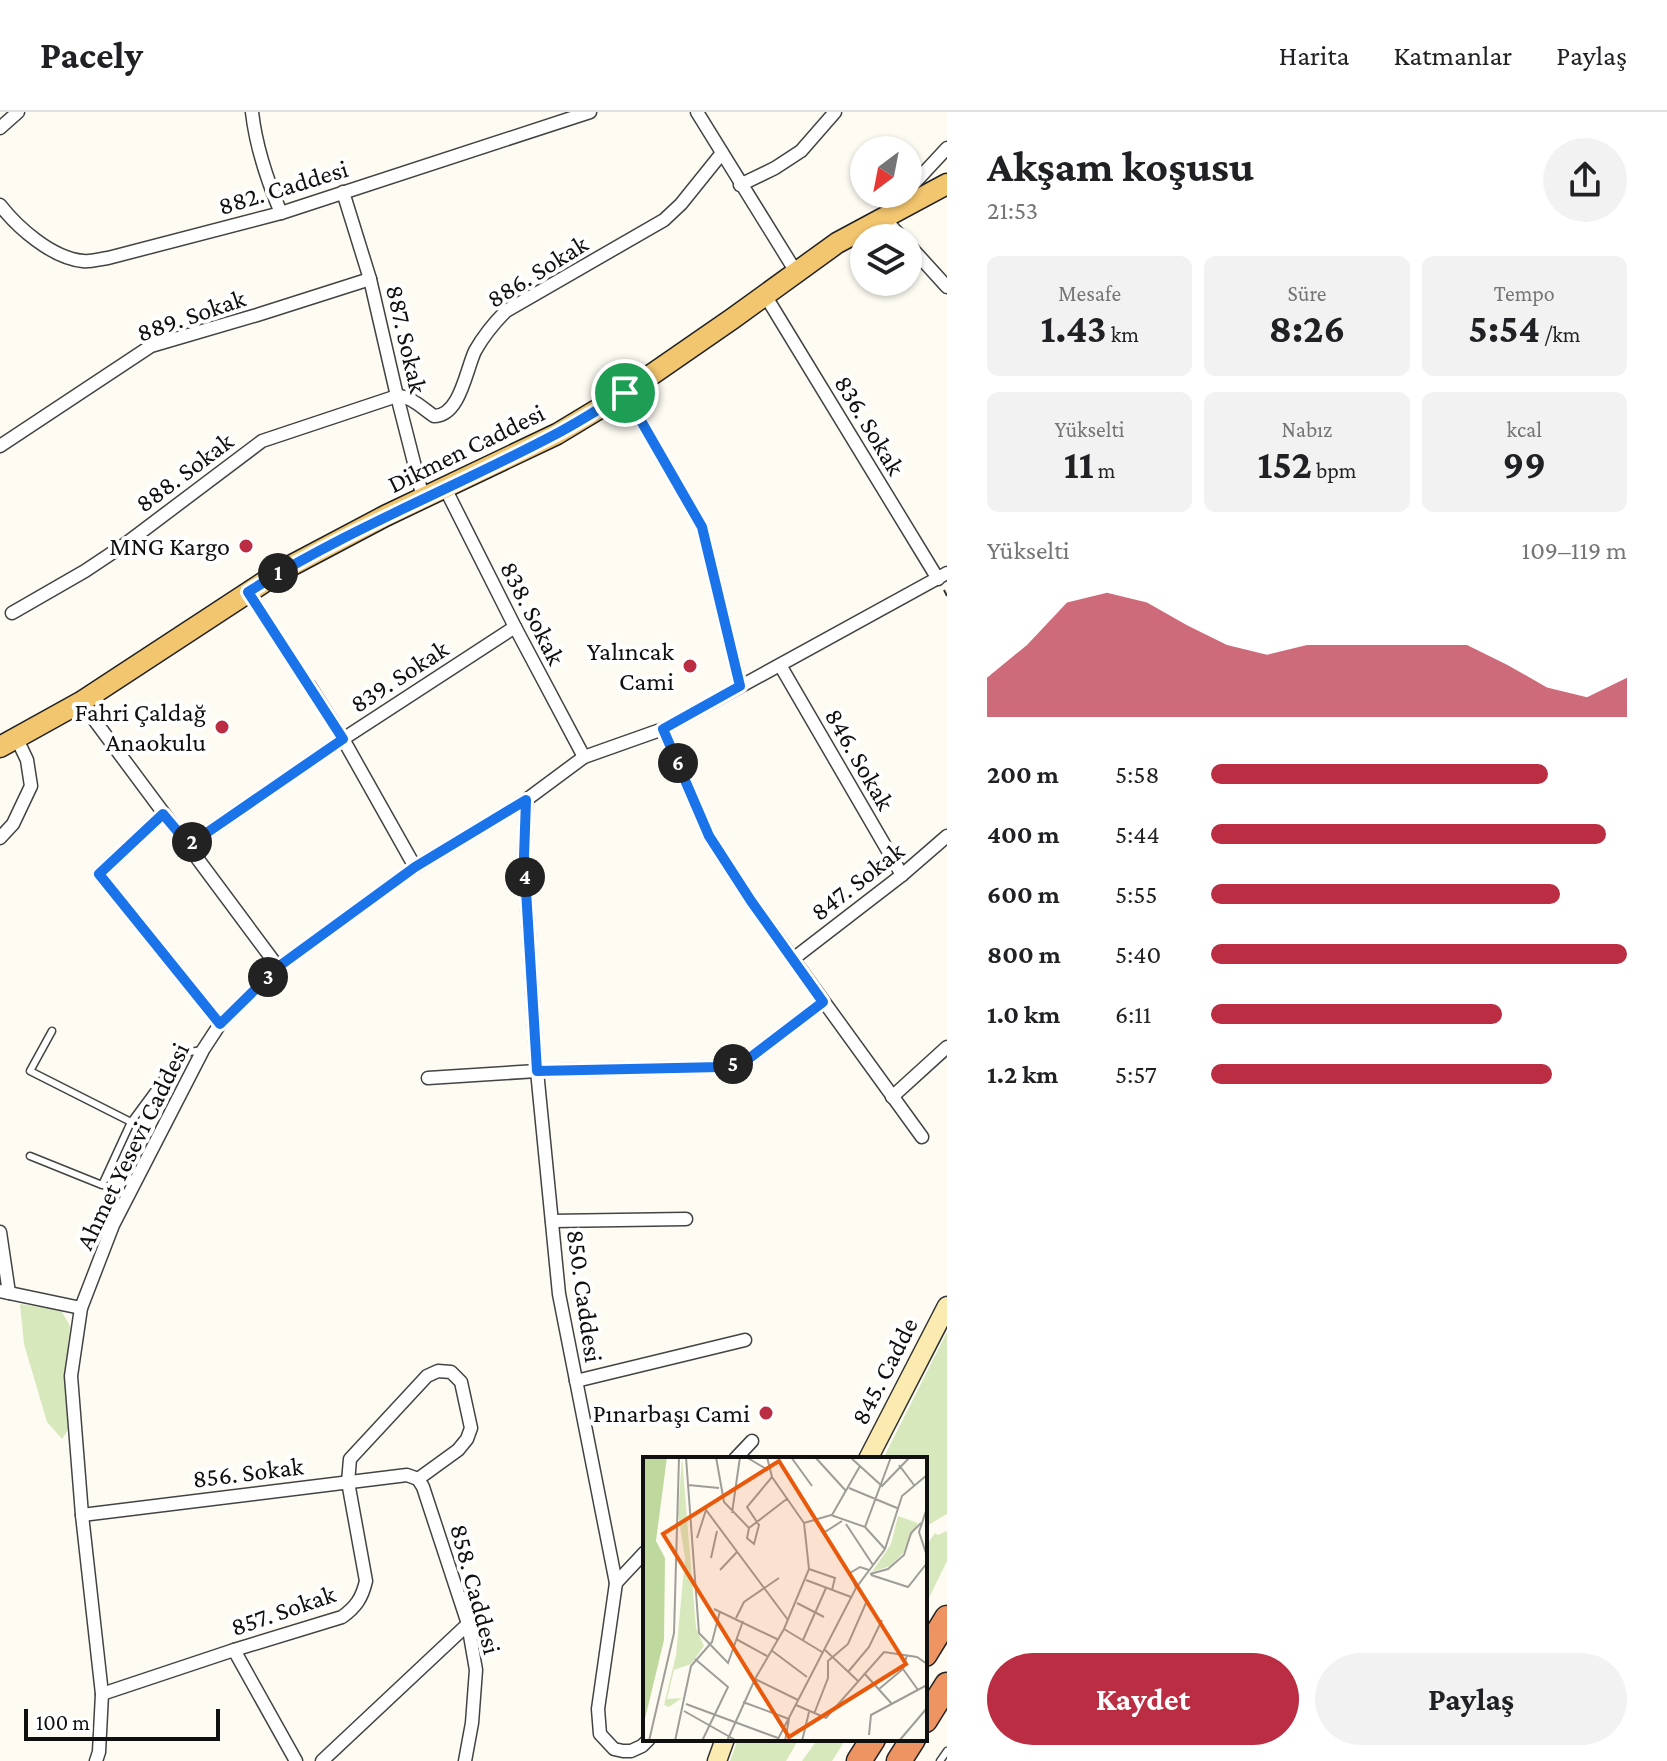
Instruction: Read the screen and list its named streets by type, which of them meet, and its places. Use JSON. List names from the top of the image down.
{
  "streets": {
    "main road": ["Dikmen Caddesi"],
    "street": [
      "882. Caddesi",
      "886. Sokak",
      "889. Sokak",
      "887. Sokak",
      "836. Sokak",
      "888. Sokak",
      "838. Sokak",
      "839. Sokak",
      "846. Sokak",
      "847. Sokak",
      "Ahmet Yesevi Caddesi",
      "850. Caddesi",
      "845. Cadde",
      "856. Sokak",
      "858. Caddesi",
      "857. Sokak"
    ]
  },
  "crossings": [
    ["882. Caddesi", "887. Sokak"],
    ["886. Sokak", "887. Sokak"],
    ["886. Sokak", "888. Sokak"],
    ["889. Sokak", "887. Sokak"],
    ["887. Sokak", "Dikmen Caddesi"],
    ["887. Sokak", "888. Sokak"],
    ["836. Sokak", "Dikmen Caddesi"],
    ["836. Sokak", "Ahmet Yesevi Caddesi"],
    ["Dikmen Caddesi", "838. Sokak"],
    ["838. Sokak", "839. Sokak"],
    ["838. Sokak", "Ahmet Yesevi Caddesi"],
    ["846. Sokak", "847. Sokak"],
    ["846. Sokak", "Ahmet Yesevi Caddesi"],
    ["Ahmet Yesevi Caddesi", "850. Caddesi"],
    ["Ahmet Yesevi Caddesi", "856. Sokak"],
    ["Ahmet Yesevi Caddesi", "857. Sokak"],
    ["856. Sokak", "858. Caddesi"],
    ["856. Sokak", "857. Sokak"]
  ],
  "places": [
    "MNG Kargo",
    "Yalıncak Cami",
    "Fahri Çaldağ Anaokulu",
    "Pınarbaşı Cami"
  ],
  "scale_bar": "100 m",
  "north": "bottom left",
  "page": {
    "header": "Pacely",
    "nav": ["Harita", "Katmanlar", "Paylaş"],
    "heading": ["Akşam koşusu", "21:53"],
    "stats": [
      ["Mesafe", "1.43 km"],
      ["Süre", "8:26"],
      ["Tempo", "5:54 /km"],
      ["Yükselti", "11 m"],
      ["Nabız", "152 bpm"],
      ["kcal", "99"]
    ],
    "chart": ["Yükselti", "109–119 m"],
    "pins": [
      "1",
      "6",
      "2",
      "4",
      "3",
      "5"
    ],
    "list": [
      {
        "name": "200 m",
        "note": "5:58"
      },
      {
        "name": "400 m",
        "note": "5:44"
      },
      {
        "name": "600 m",
        "note": "5:55"
      },
      {
        "name": "800 m",
        "note": "5:40"
      },
      {
        "name": "1.0 km",
        "note": "6:11"
      },
      {
        "name": "1.2 km",
        "note": "5:57"
      }
    ],
    "buttons": ["Kaydet", "Paylaş"],
    "scale": "100 m"
  }
}
